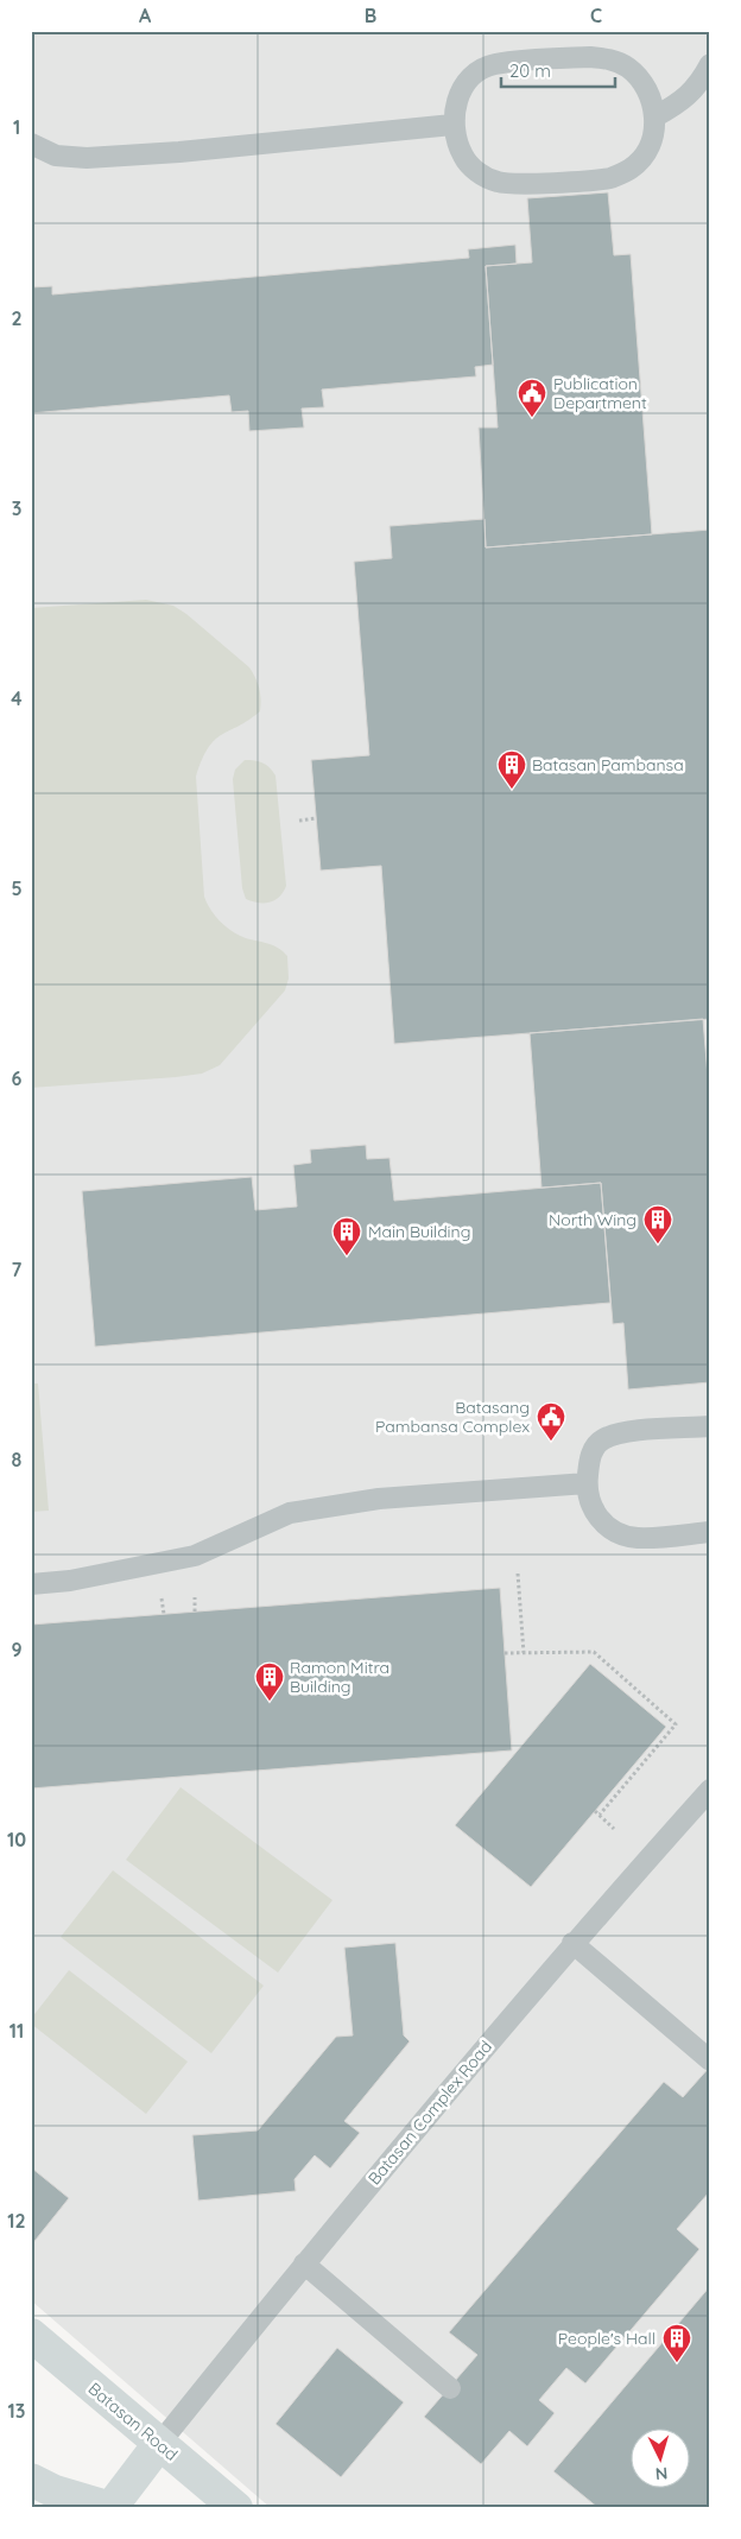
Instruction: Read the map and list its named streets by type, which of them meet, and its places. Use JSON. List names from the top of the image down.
{
  "streets": {
    "main road": ["Batasan Road"],
    "lane": ["Batasan Complex Road"]
  },
  "crossings": [
    ["Batasan Complex Road", "Batasan Road"]
  ],
  "places": {
    "public building": ["Publication Department", "Batasang Pambansa Complex"],
    "building": [
      "Batasan Pambansa",
      "North Wing",
      "Main Building",
      "Ramon Mitra Building",
      "People's Hall"
    ]
  },
  "scale_bar": "20 m",
  "north": "bottom",
  "grid": {
    "columns": ["A", "B", "C"],
    "rows": [
      "1",
      "2",
      "3",
      "4",
      "5",
      "6",
      "7",
      "8",
      "9",
      "10",
      "11",
      "12",
      "13"
    ]
  }
}
